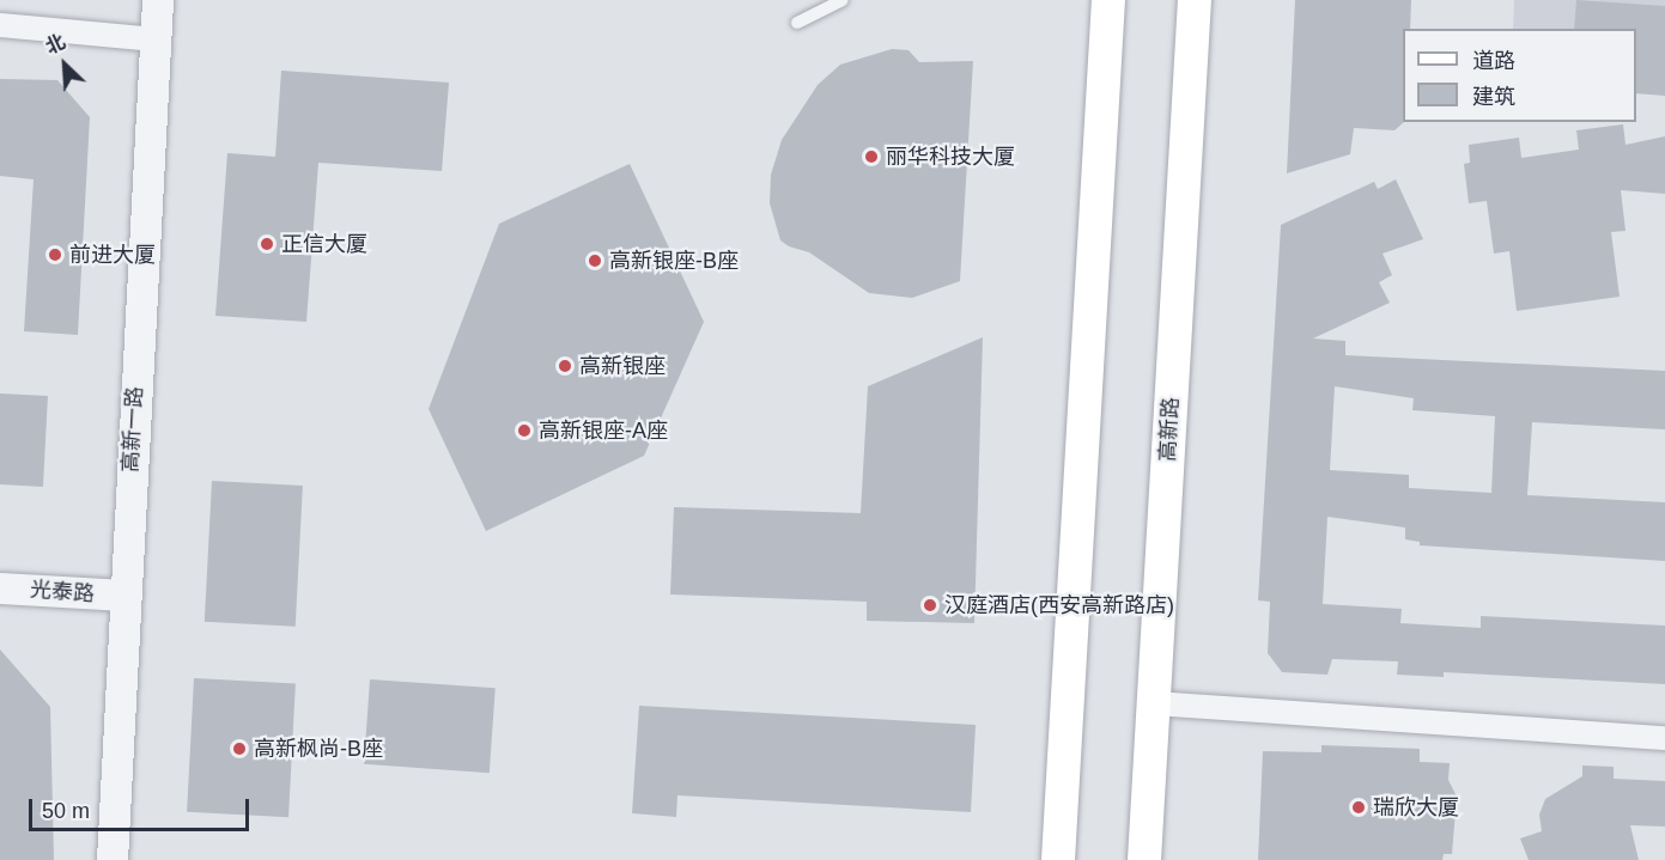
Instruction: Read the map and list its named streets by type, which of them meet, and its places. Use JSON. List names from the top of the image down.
{
  "streets": {
    "main road": ["高新路"],
    "street": ["高新一路", "光泰路"]
  },
  "crossings": [
    ["高新一路", "光泰路"]
  ],
  "places": [
    "丽华科技大厦",
    "正信大厦",
    "前进大厦",
    "高新银座-B座",
    "高新银座",
    "高新银座-A座",
    "汉庭酒店(西安高新路店)",
    "高新枫尚-B座",
    "瑞欣大厦"
  ],
  "legend": ["道路", "建筑"],
  "scale_bar": "50 m",
  "north": "top left"
}
